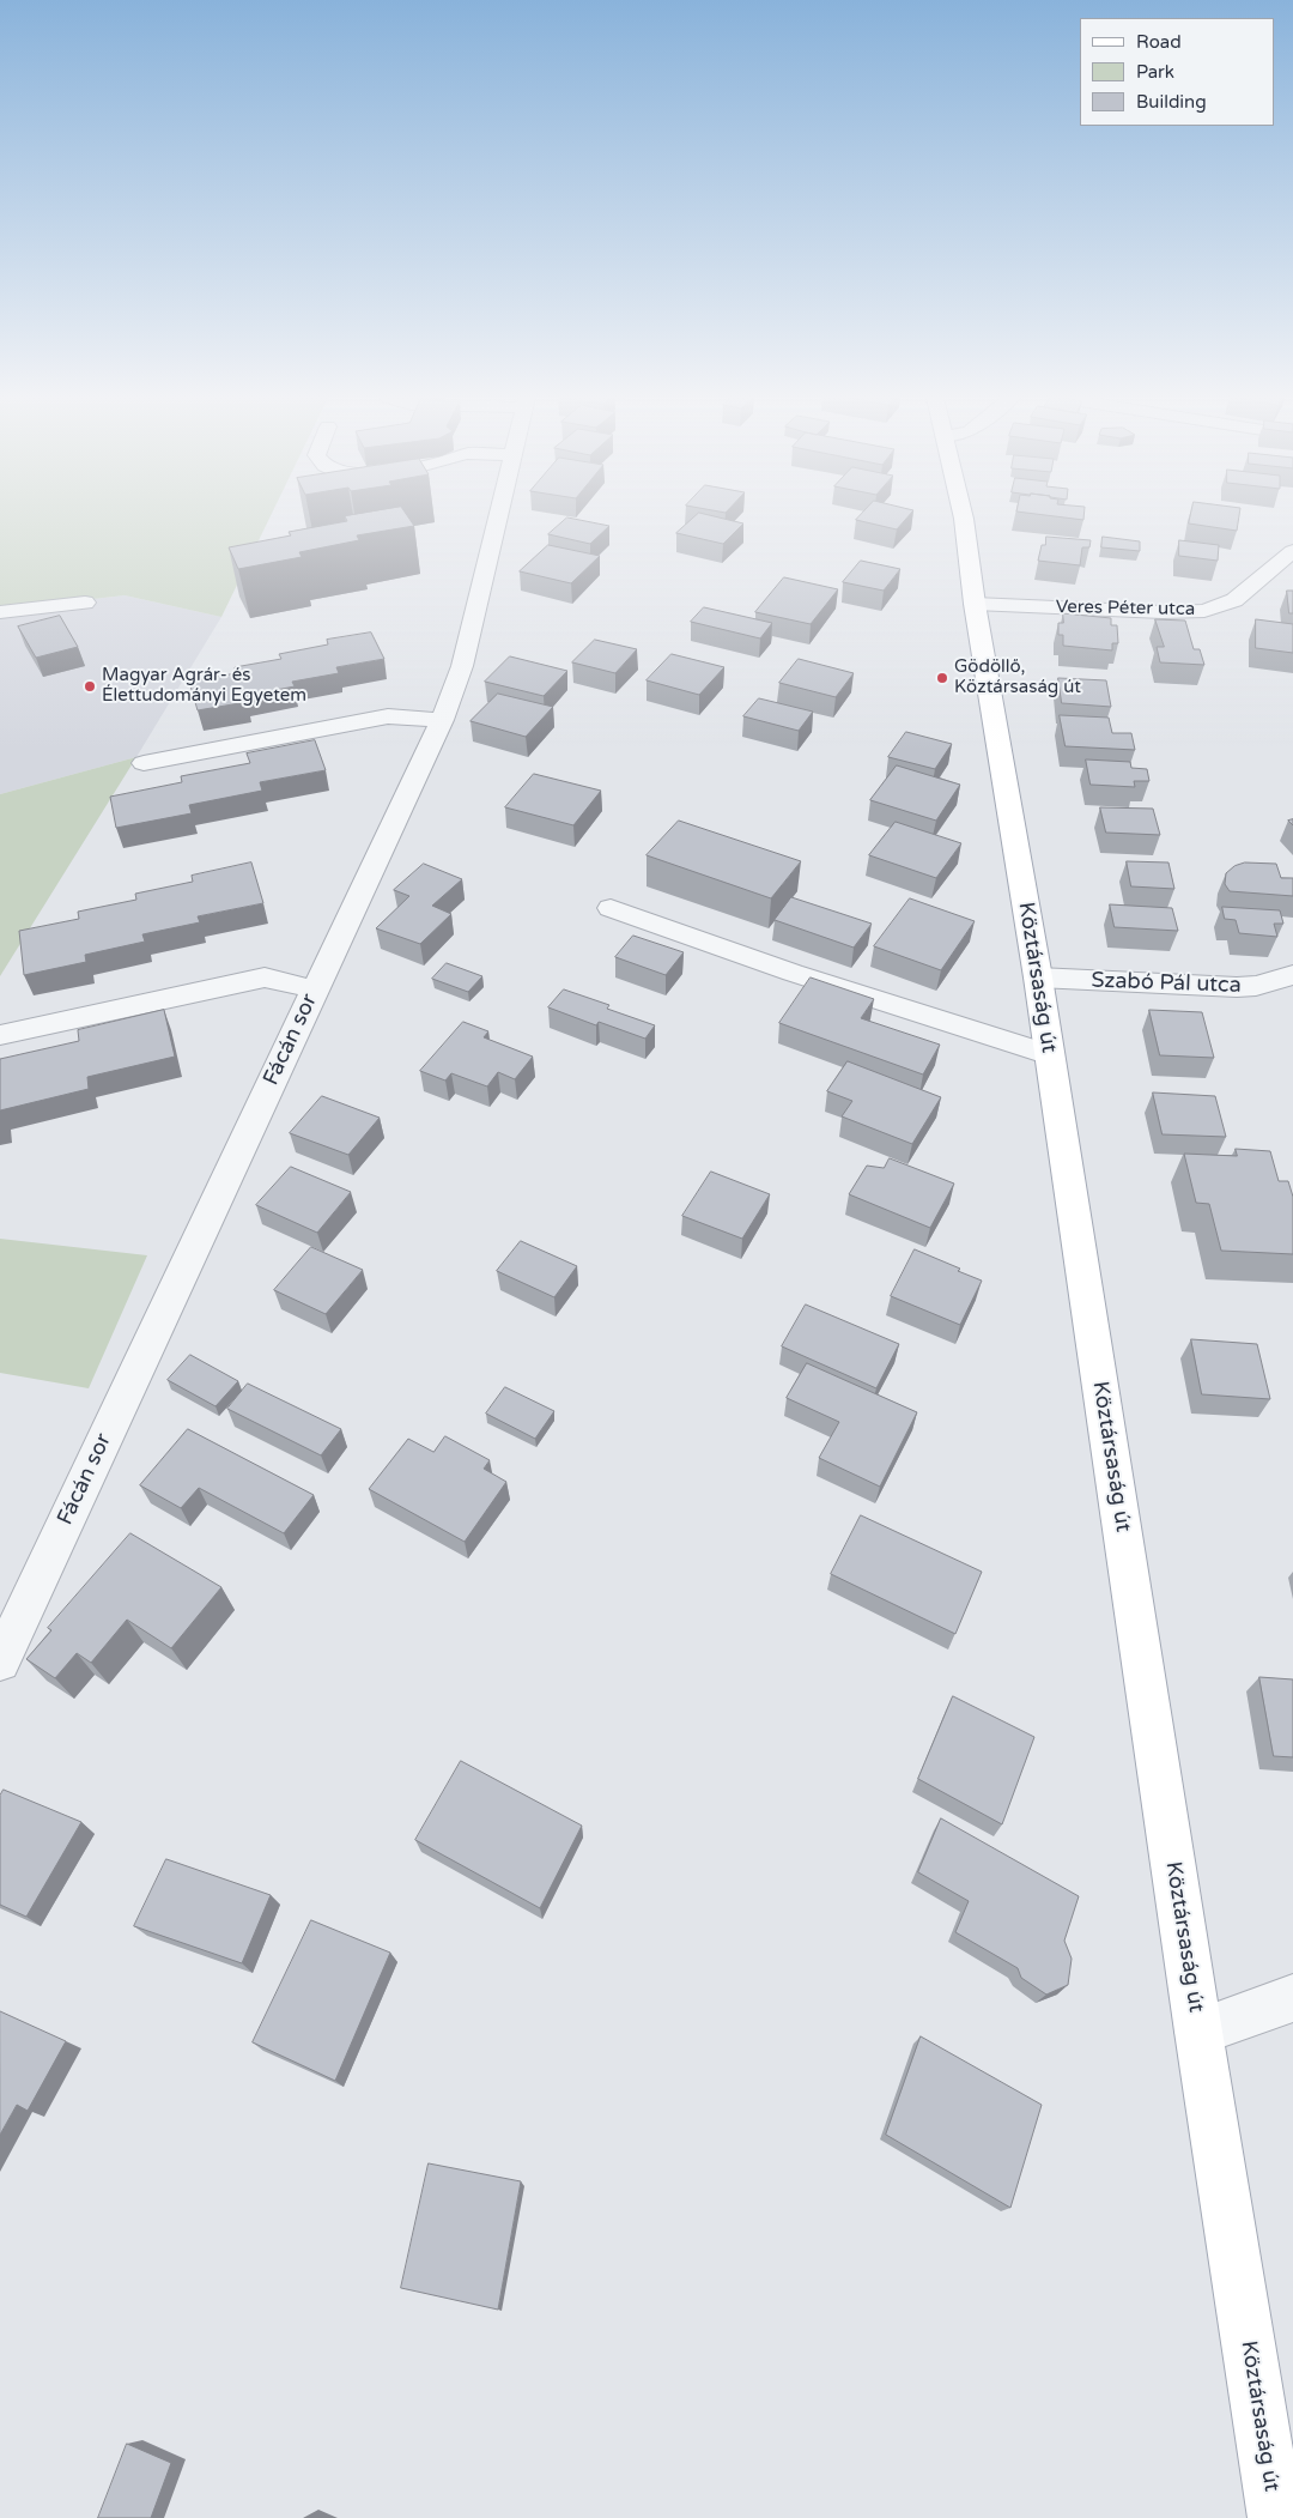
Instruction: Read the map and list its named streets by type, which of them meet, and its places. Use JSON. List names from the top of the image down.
{
  "streets": {
    "main road": ["Köztársaság út"],
    "street": ["Veres Péter utca", "Szabó Pál utca", "Fácán sor"]
  },
  "crossings": [
    ["Veres Péter utca", "Köztársaság út"],
    ["Köztársaság út", "Szabó Pál utca"]
  ],
  "places": ["Gödöllő, Köztársaság út", "Magyar Agrár- és Élettudományi Egyetem"],
  "legend": ["Road", "Park", "Building"]
}
